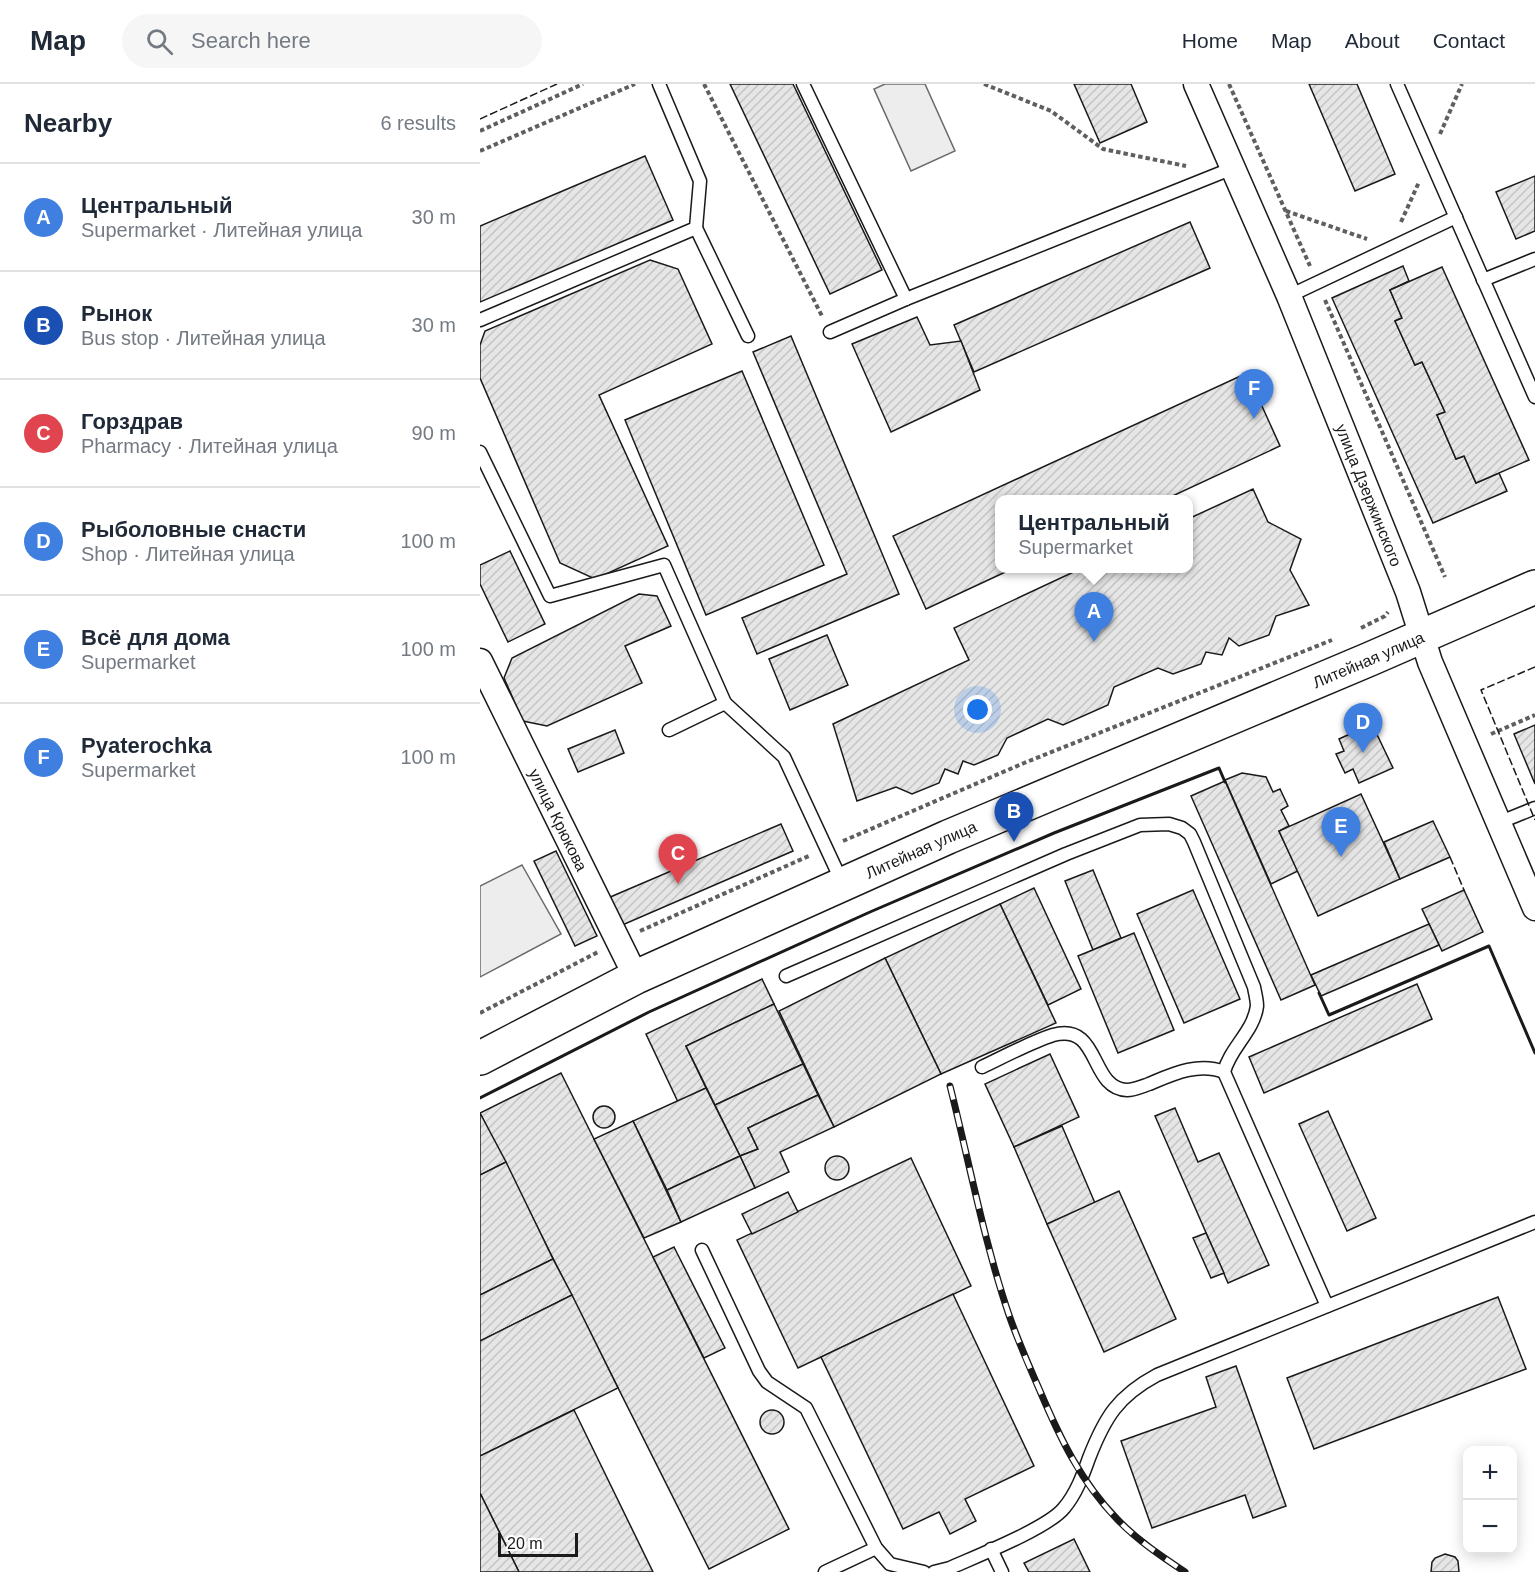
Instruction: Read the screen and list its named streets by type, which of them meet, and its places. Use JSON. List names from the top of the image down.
{
  "streets": {
    "highway": ["Литейная улица"],
    "street": ["улица Дзержинского", "улица Крюкова"]
  },
  "crossings": [
    ["улица Дзержинского", "Литейная улица"],
    ["Литейная улица", "улица Крюкова"]
  ],
  "scale_bar": "20 m",
  "page": {
    "header": "Map",
    "search": "Search here",
    "nav": [
      "Home",
      "Map",
      "About",
      "Contact"
    ],
    "heading": ["Nearby", "6 results"],
    "list": [
      {
        "mark": "A",
        "name": "Центральный",
        "note": "Supermarket · Литейная улица",
        "value": "30 m"
      },
      {
        "mark": "B",
        "name": "Рынок",
        "note": "Bus stop · Литейная улица",
        "value": "30 m"
      },
      {
        "mark": "C",
        "name": "Горздрав",
        "note": "Pharmacy · Литейная улица",
        "value": "90 m"
      },
      {
        "mark": "D",
        "name": "Рыболовные снасти",
        "note": "Shop · Литейная улица",
        "value": "100 m"
      },
      {
        "mark": "E",
        "name": "Всё для дома",
        "note": "Supermarket",
        "value": "100 m"
      },
      {
        "mark": "F",
        "name": "Pyaterochka",
        "note": "Supermarket",
        "value": "100 m"
      }
    ],
    "pins": [
      "F",
      "A",
      "D",
      "B",
      "E",
      "C"
    ],
    "popup": ["Центральный", "Supermarket"],
    "map_buttons": ["+", "−"],
    "scale": "20 m"
  }
}
